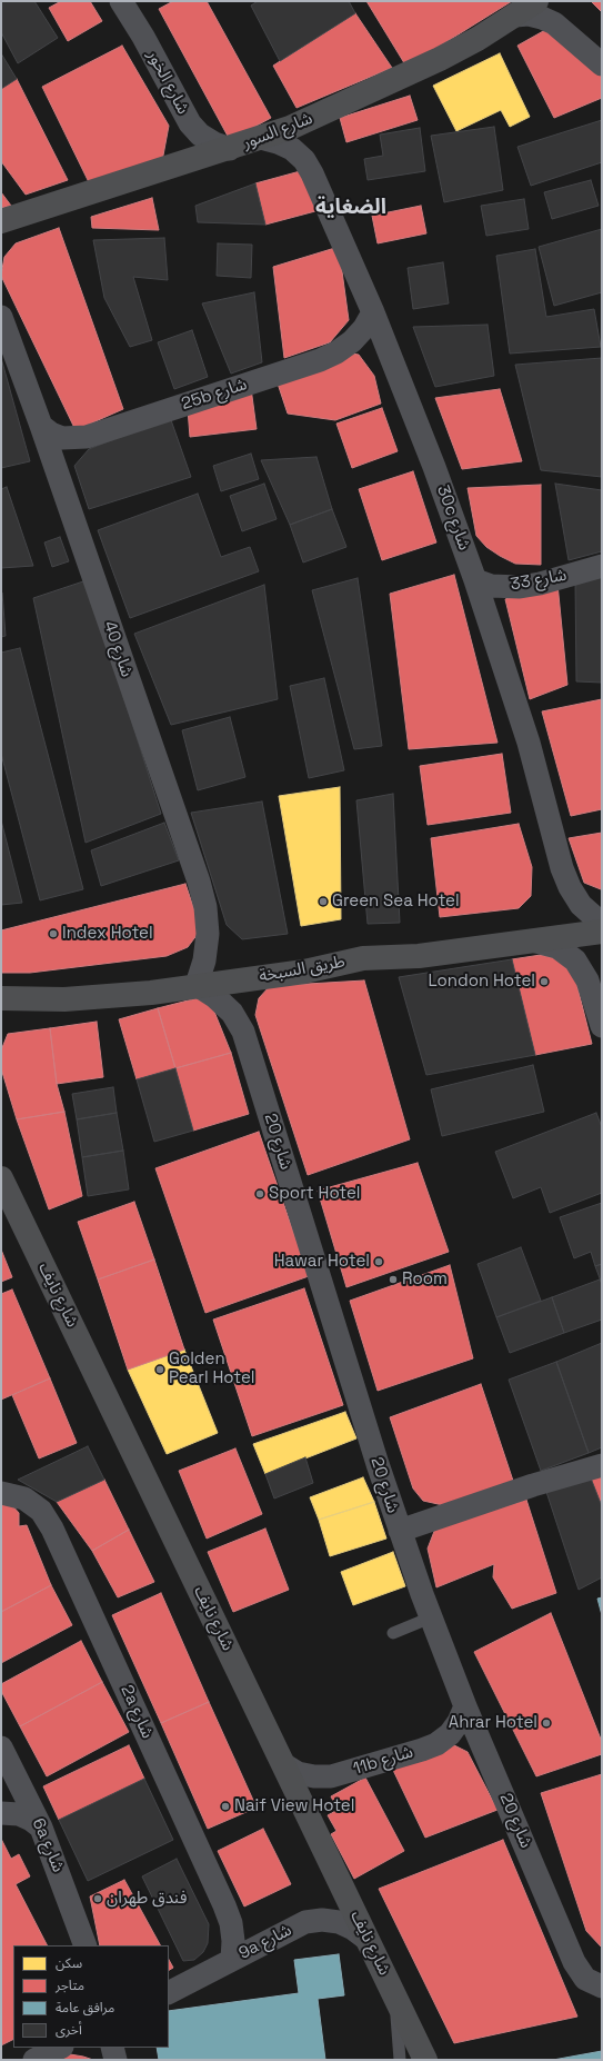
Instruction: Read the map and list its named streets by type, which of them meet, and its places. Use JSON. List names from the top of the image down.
{
  "streets": {
    "street": [
      "شارع الخور",
      "شارع السور",
      "25b شارع",
      "30c شارع",
      "شارع 33",
      "شارع 40",
      "طريق السبخة",
      "شارع 20",
      "شارع نايف",
      "2a شارع",
      "11b شارع",
      "6a شارع",
      "9a شارع"
    ]
  },
  "crossings": [
    ["شارع الخور", "شارع السور"],
    ["شارع السور", "30c شارع"],
    ["25b شارع", "30c شارع"],
    ["25b شارع", "شارع 40"],
    ["30c شارع", "شارع 33"],
    ["شارع 40", "طريق السبخة"],
    ["شارع 40", "شارع 20"],
    ["طريق السبخة", "شارع 20"],
    ["شارع 20", "11b شارع"],
    ["شارع نايف", "11b شارع"],
    ["شارع نايف", "9a شارع"],
    ["2a شارع", "9a شارع"]
  ],
  "districts": ["الضغاية"],
  "places": [
    "Green Sea Hotel",
    "Index Hotel",
    "London Hotel",
    "Sport Hotel",
    "Hawar Hotel",
    "Room",
    "Golden Pearl Hotel",
    "Ahrar Hotel",
    "Naif View Hotel",
    "فندق طهران"
  ],
  "legend": [
    "سكن",
    "متاجر",
    "مرافق عامة",
    "أخرى"
  ]
}
